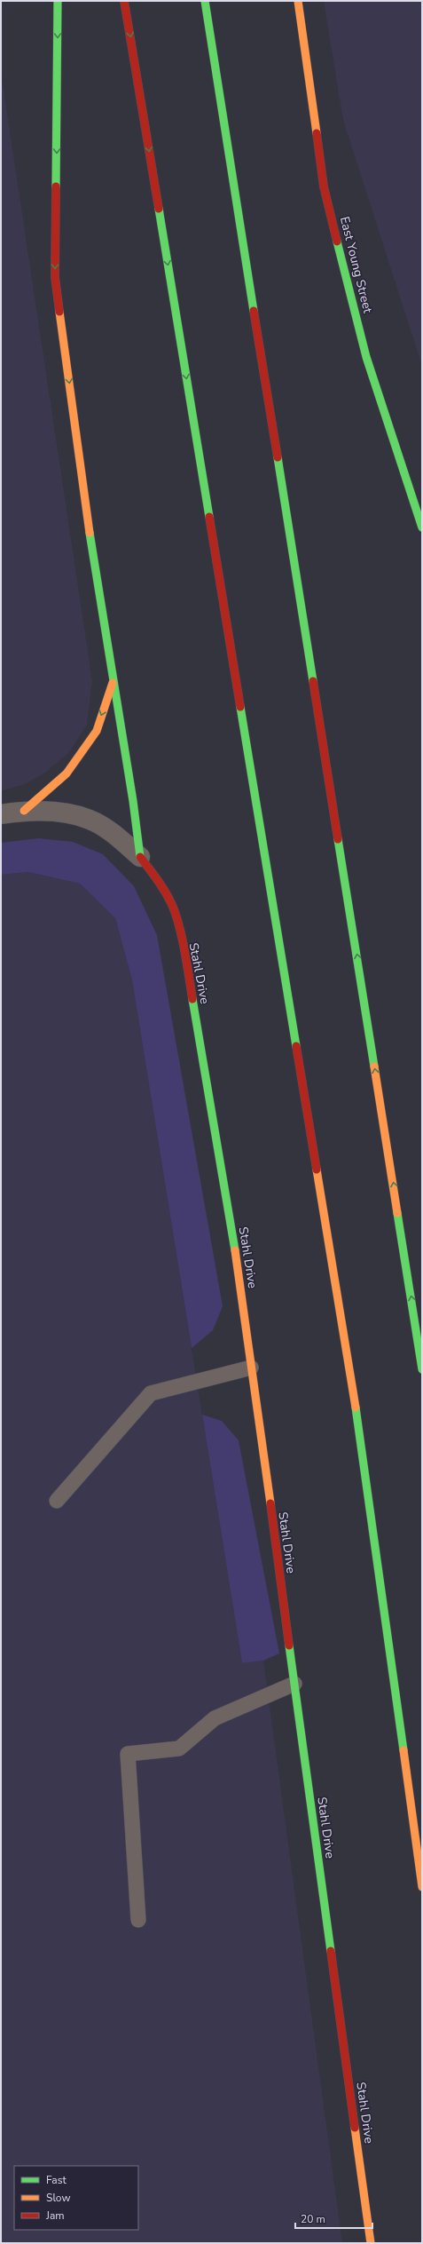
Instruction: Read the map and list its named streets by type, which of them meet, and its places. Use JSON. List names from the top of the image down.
{
  "streets": {
    "main road": ["East Young Street", "Stahl Drive"]
  },
  "legend": ["Fast", "Slow", "Jam"],
  "scale_bar": "20 m"
}
